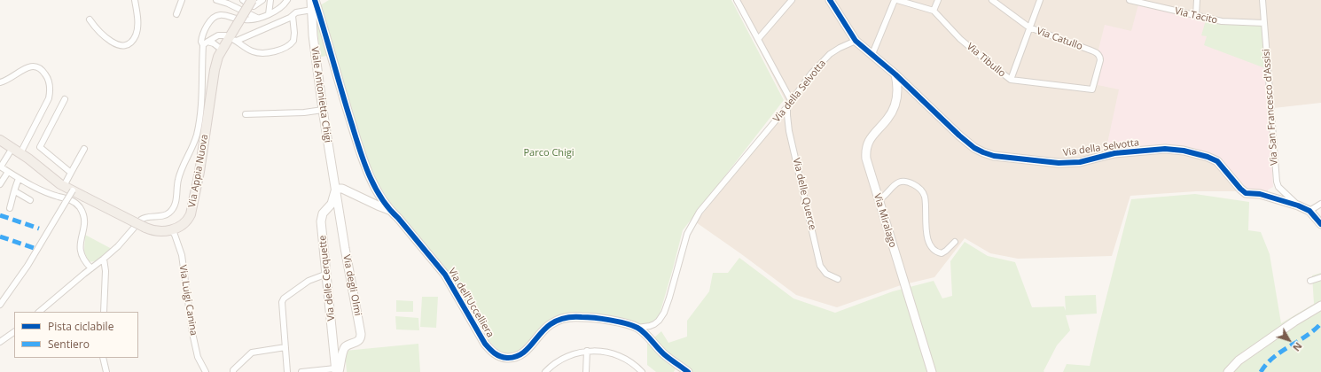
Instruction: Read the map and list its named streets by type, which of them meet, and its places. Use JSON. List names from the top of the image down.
{
  "streets": {
    "main road": ["Via Appia Nuova"],
    "street": [
      "Via Tacito",
      "Via Catullo",
      "Via Tibullo",
      "Via della Selvotta",
      "Viale Antonietta Chigi",
      "Via San Francesco d'Assisi",
      "Via delle Querce",
      "Via Miralago",
      "Via delle Cerquette",
      "Via degli Olmi",
      "Via Luigi Canina",
      "Via dell'Uccelliera"
    ]
  },
  "crossings": [
    ["Via Tacito", "Via San Francesco d'Assisi"],
    ["Via Catullo", "Via Tibullo"],
    ["Via della Selvotta", "Via San Francesco d'Assisi"],
    ["Via della Selvotta", "Via delle Querce"],
    ["Via della Selvotta", "Via Miralago"],
    ["Via della Selvotta", "Via dell'Uccelliera"],
    ["Viale Antonietta Chigi", "Via delle Cerquette"],
    ["Viale Antonietta Chigi", "Via degli Olmi"],
    ["Via Appia Nuova", "Via Luigi Canina"],
    ["Via delle Cerquette", "Via degli Olmi"]
  ],
  "parks": ["Parco Chigi"],
  "legend": ["Pista ciclabile", "Sentiero"],
  "north": "bottom right"
}
